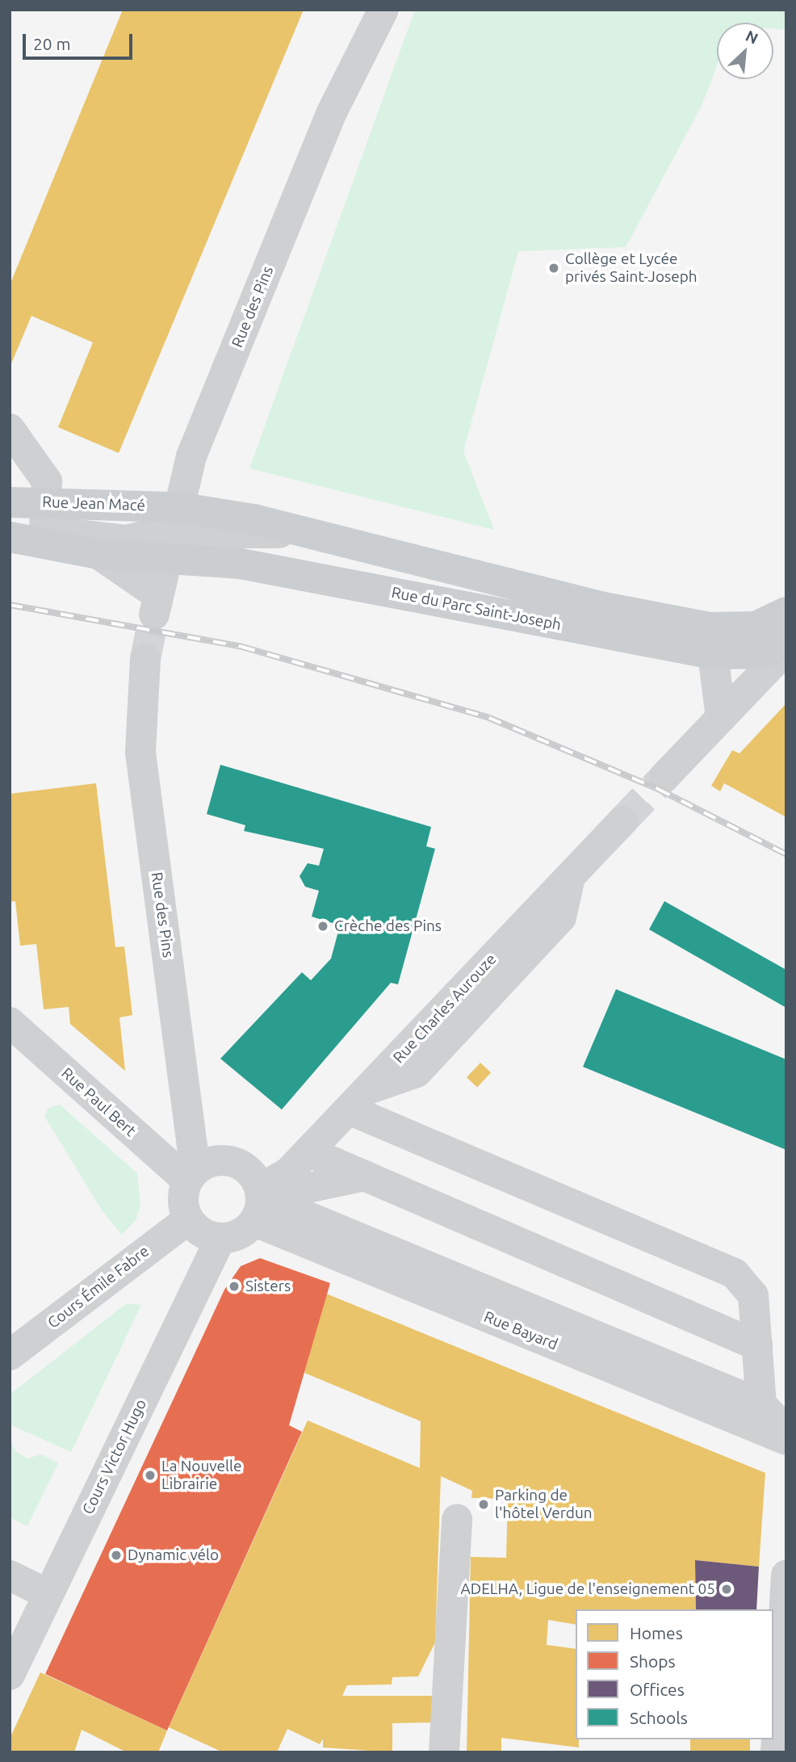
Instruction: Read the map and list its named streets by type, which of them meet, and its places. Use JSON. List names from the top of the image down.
{
  "streets": {
    "main road": ["Rue Jean Macé", "Rue du Parc Saint-Joseph"],
    "street": [
      "Rue des Pins",
      "Rue Charles Aurouze",
      "Rue Paul Bert",
      "Cours Émile Fabre",
      "Rue Bayard",
      "Cours Victor Hugo"
    ]
  },
  "crossings": [
    ["Rue des Pins", "Rue Jean Macé"],
    ["Rue des Pins", "Rue du Parc Saint-Joseph"],
    ["Rue des Pins", "Rue Charles Aurouze"],
    ["Rue des Pins", "Rue Paul Bert"],
    ["Rue des Pins", "Cours Émile Fabre"],
    ["Rue des Pins", "Rue Bayard"],
    ["Rue des Pins", "Cours Victor Hugo"],
    ["Rue Jean Macé", "Rue du Parc Saint-Joseph"],
    ["Rue Charles Aurouze", "Rue Paul Bert"],
    ["Rue Charles Aurouze", "Cours Émile Fabre"],
    ["Rue Charles Aurouze", "Rue Bayard"],
    ["Rue Charles Aurouze", "Cours Victor Hugo"],
    ["Rue Paul Bert", "Cours Émile Fabre"],
    ["Rue Paul Bert", "Rue Bayard"],
    ["Rue Paul Bert", "Cours Victor Hugo"],
    ["Cours Émile Fabre", "Rue Bayard"],
    ["Cours Émile Fabre", "Cours Victor Hugo"],
    ["Rue Bayard", "Cours Victor Hugo"]
  ],
  "places": [
    "Collège et Lycée privés Saint-Joseph",
    "Crèche des Pins",
    "Sisters",
    "La Nouvelle Librairie",
    "Parking de l'hôtel Verdun",
    "Dynamic vélo",
    "ADELHA, Ligue de l'enseignement 05"
  ],
  "legend": [
    "Homes",
    "Shops",
    "Offices",
    "Schools"
  ],
  "scale_bar": "20 m",
  "north": "top right"
}
